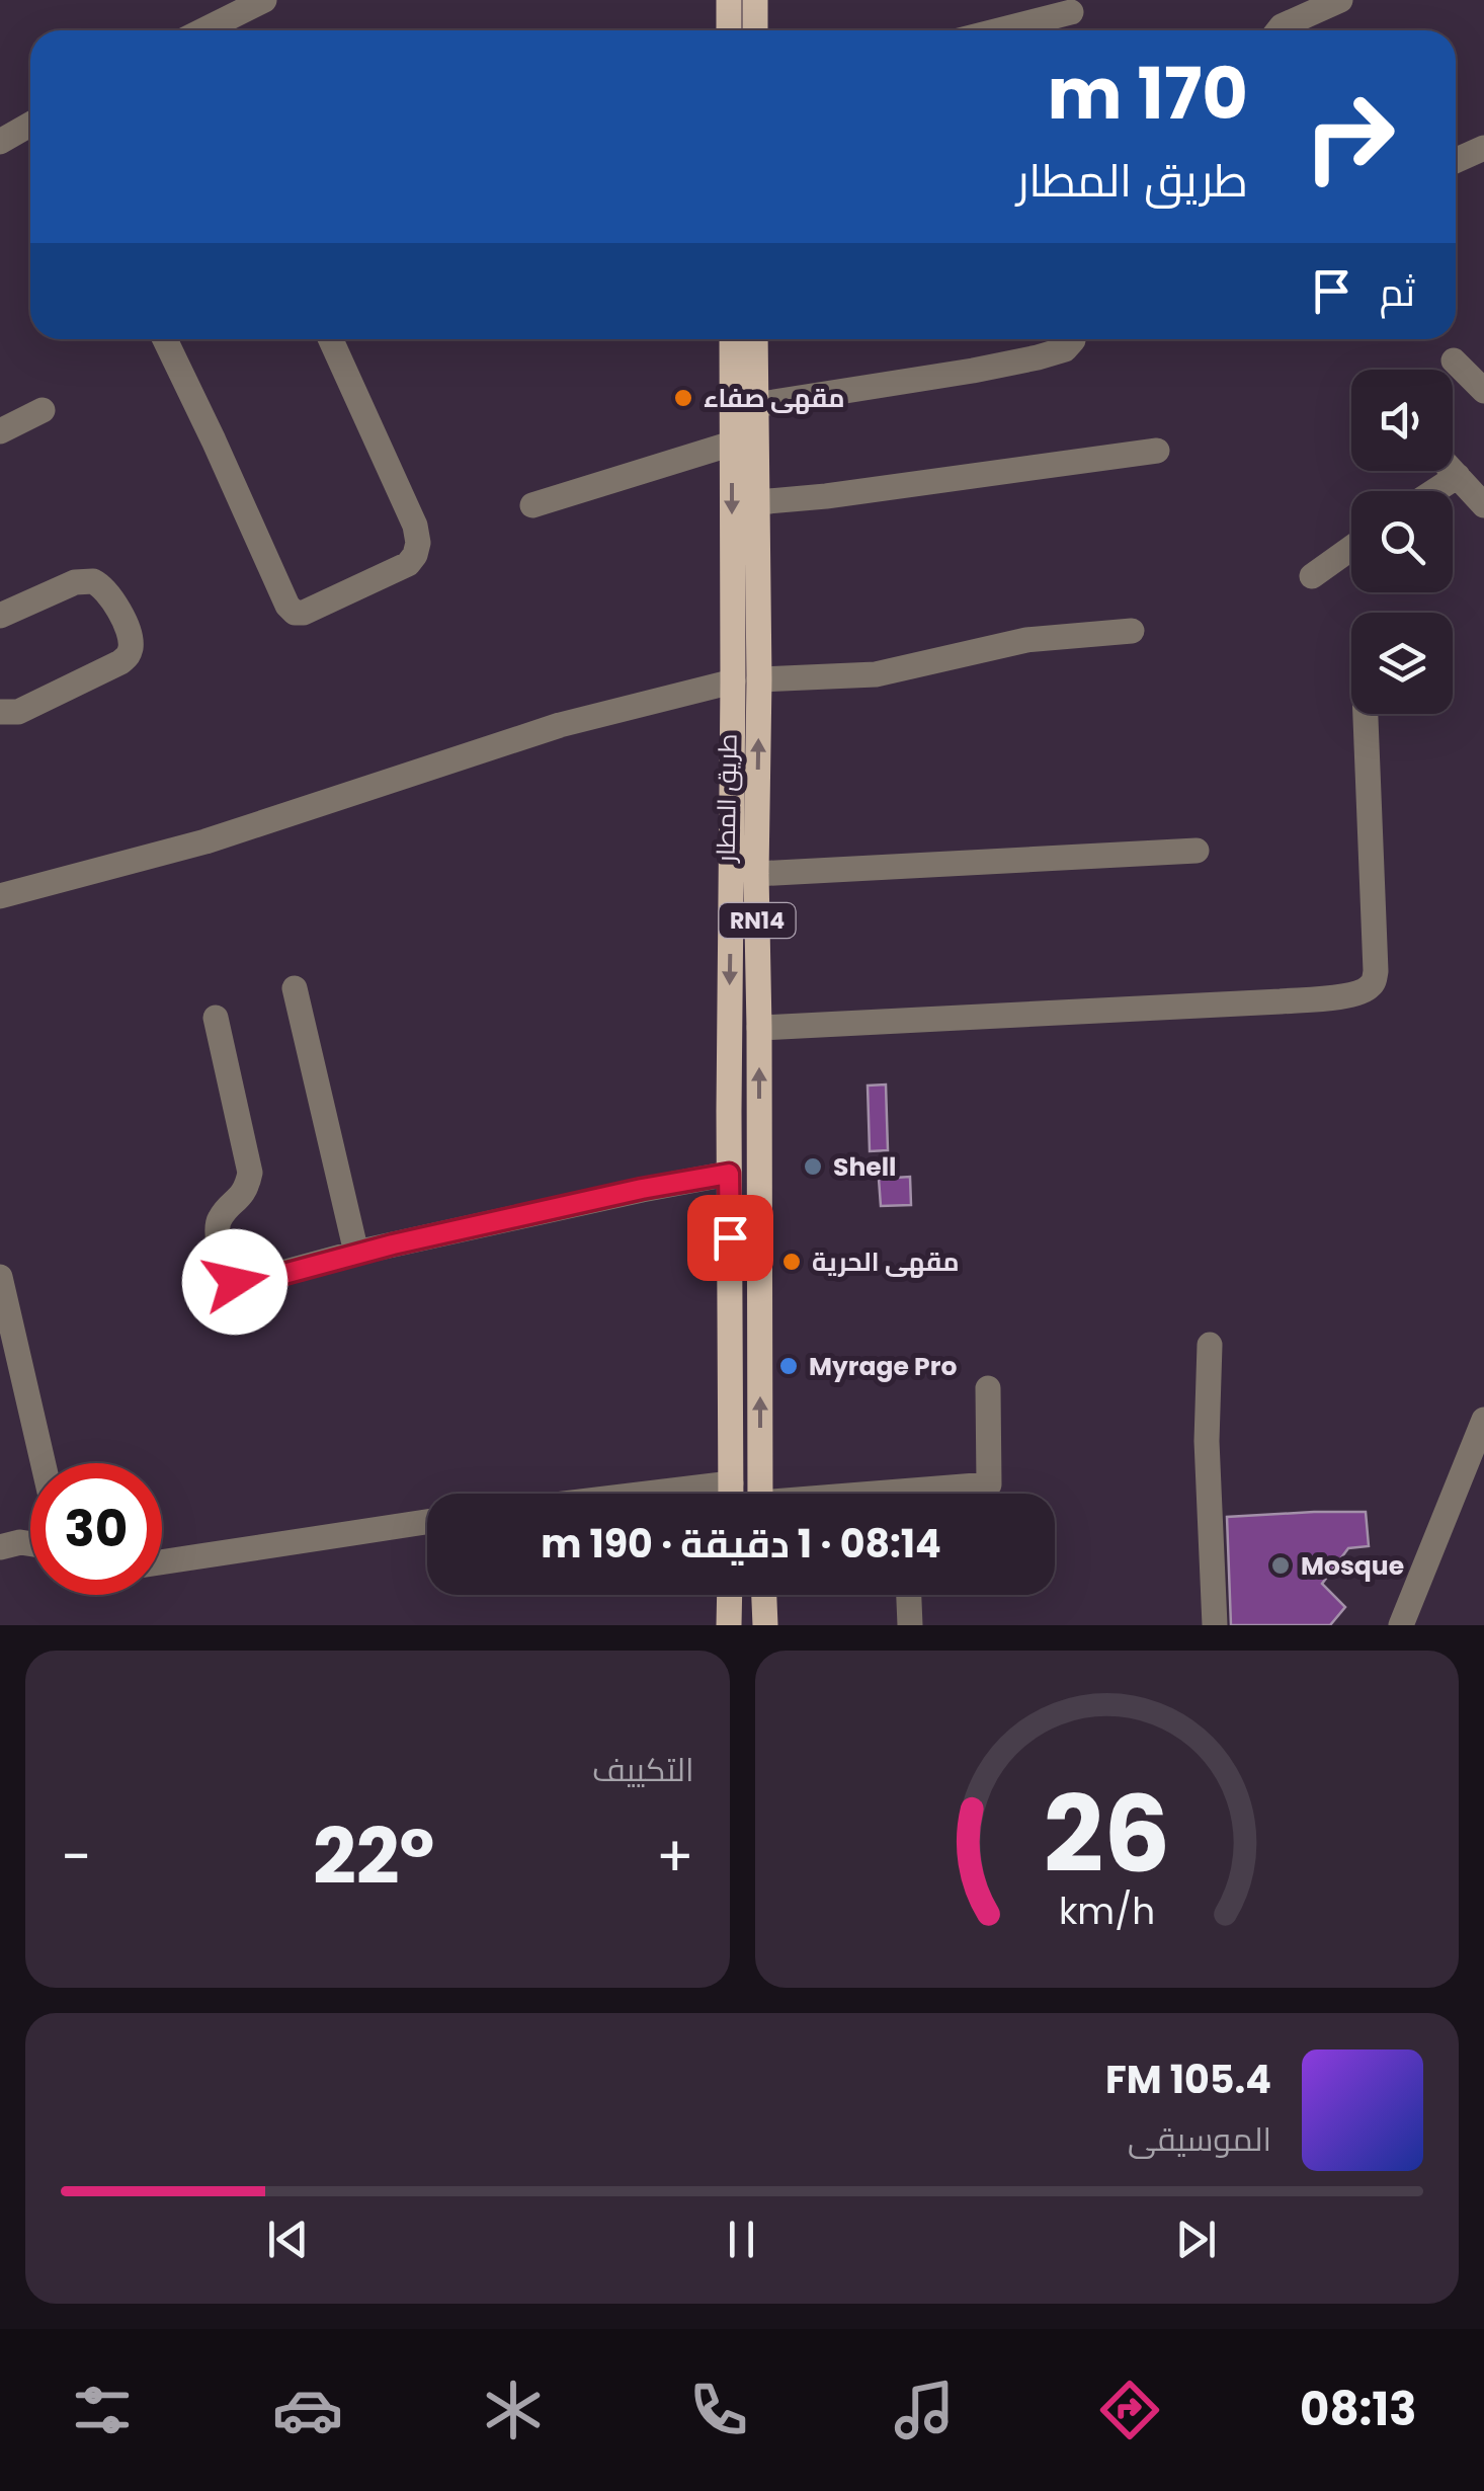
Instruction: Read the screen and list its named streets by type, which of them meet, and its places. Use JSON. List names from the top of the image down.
{
  "streets": {
    "main road": ["طريق المطار", "RN14"]
  },
  "places": [
    "مقهى صفاء",
    "Shell",
    "مقهى الحرية",
    "Myrage Pro",
    "Mosque"
  ],
  "page": {
    "turn": ["170 m", "طريق المطار"],
    "then": "ثم",
    "limit": "30",
    "trip": "08:14 · 1 دقيقة · 190 m",
    "tile": "التكييف",
    "heat": ["−", "22°", "+"],
    "song": ["105.4 FM", "الموسيقى"],
    "tabs": "08:13",
    "gauge": ["26", "km/h"]
  }
}
